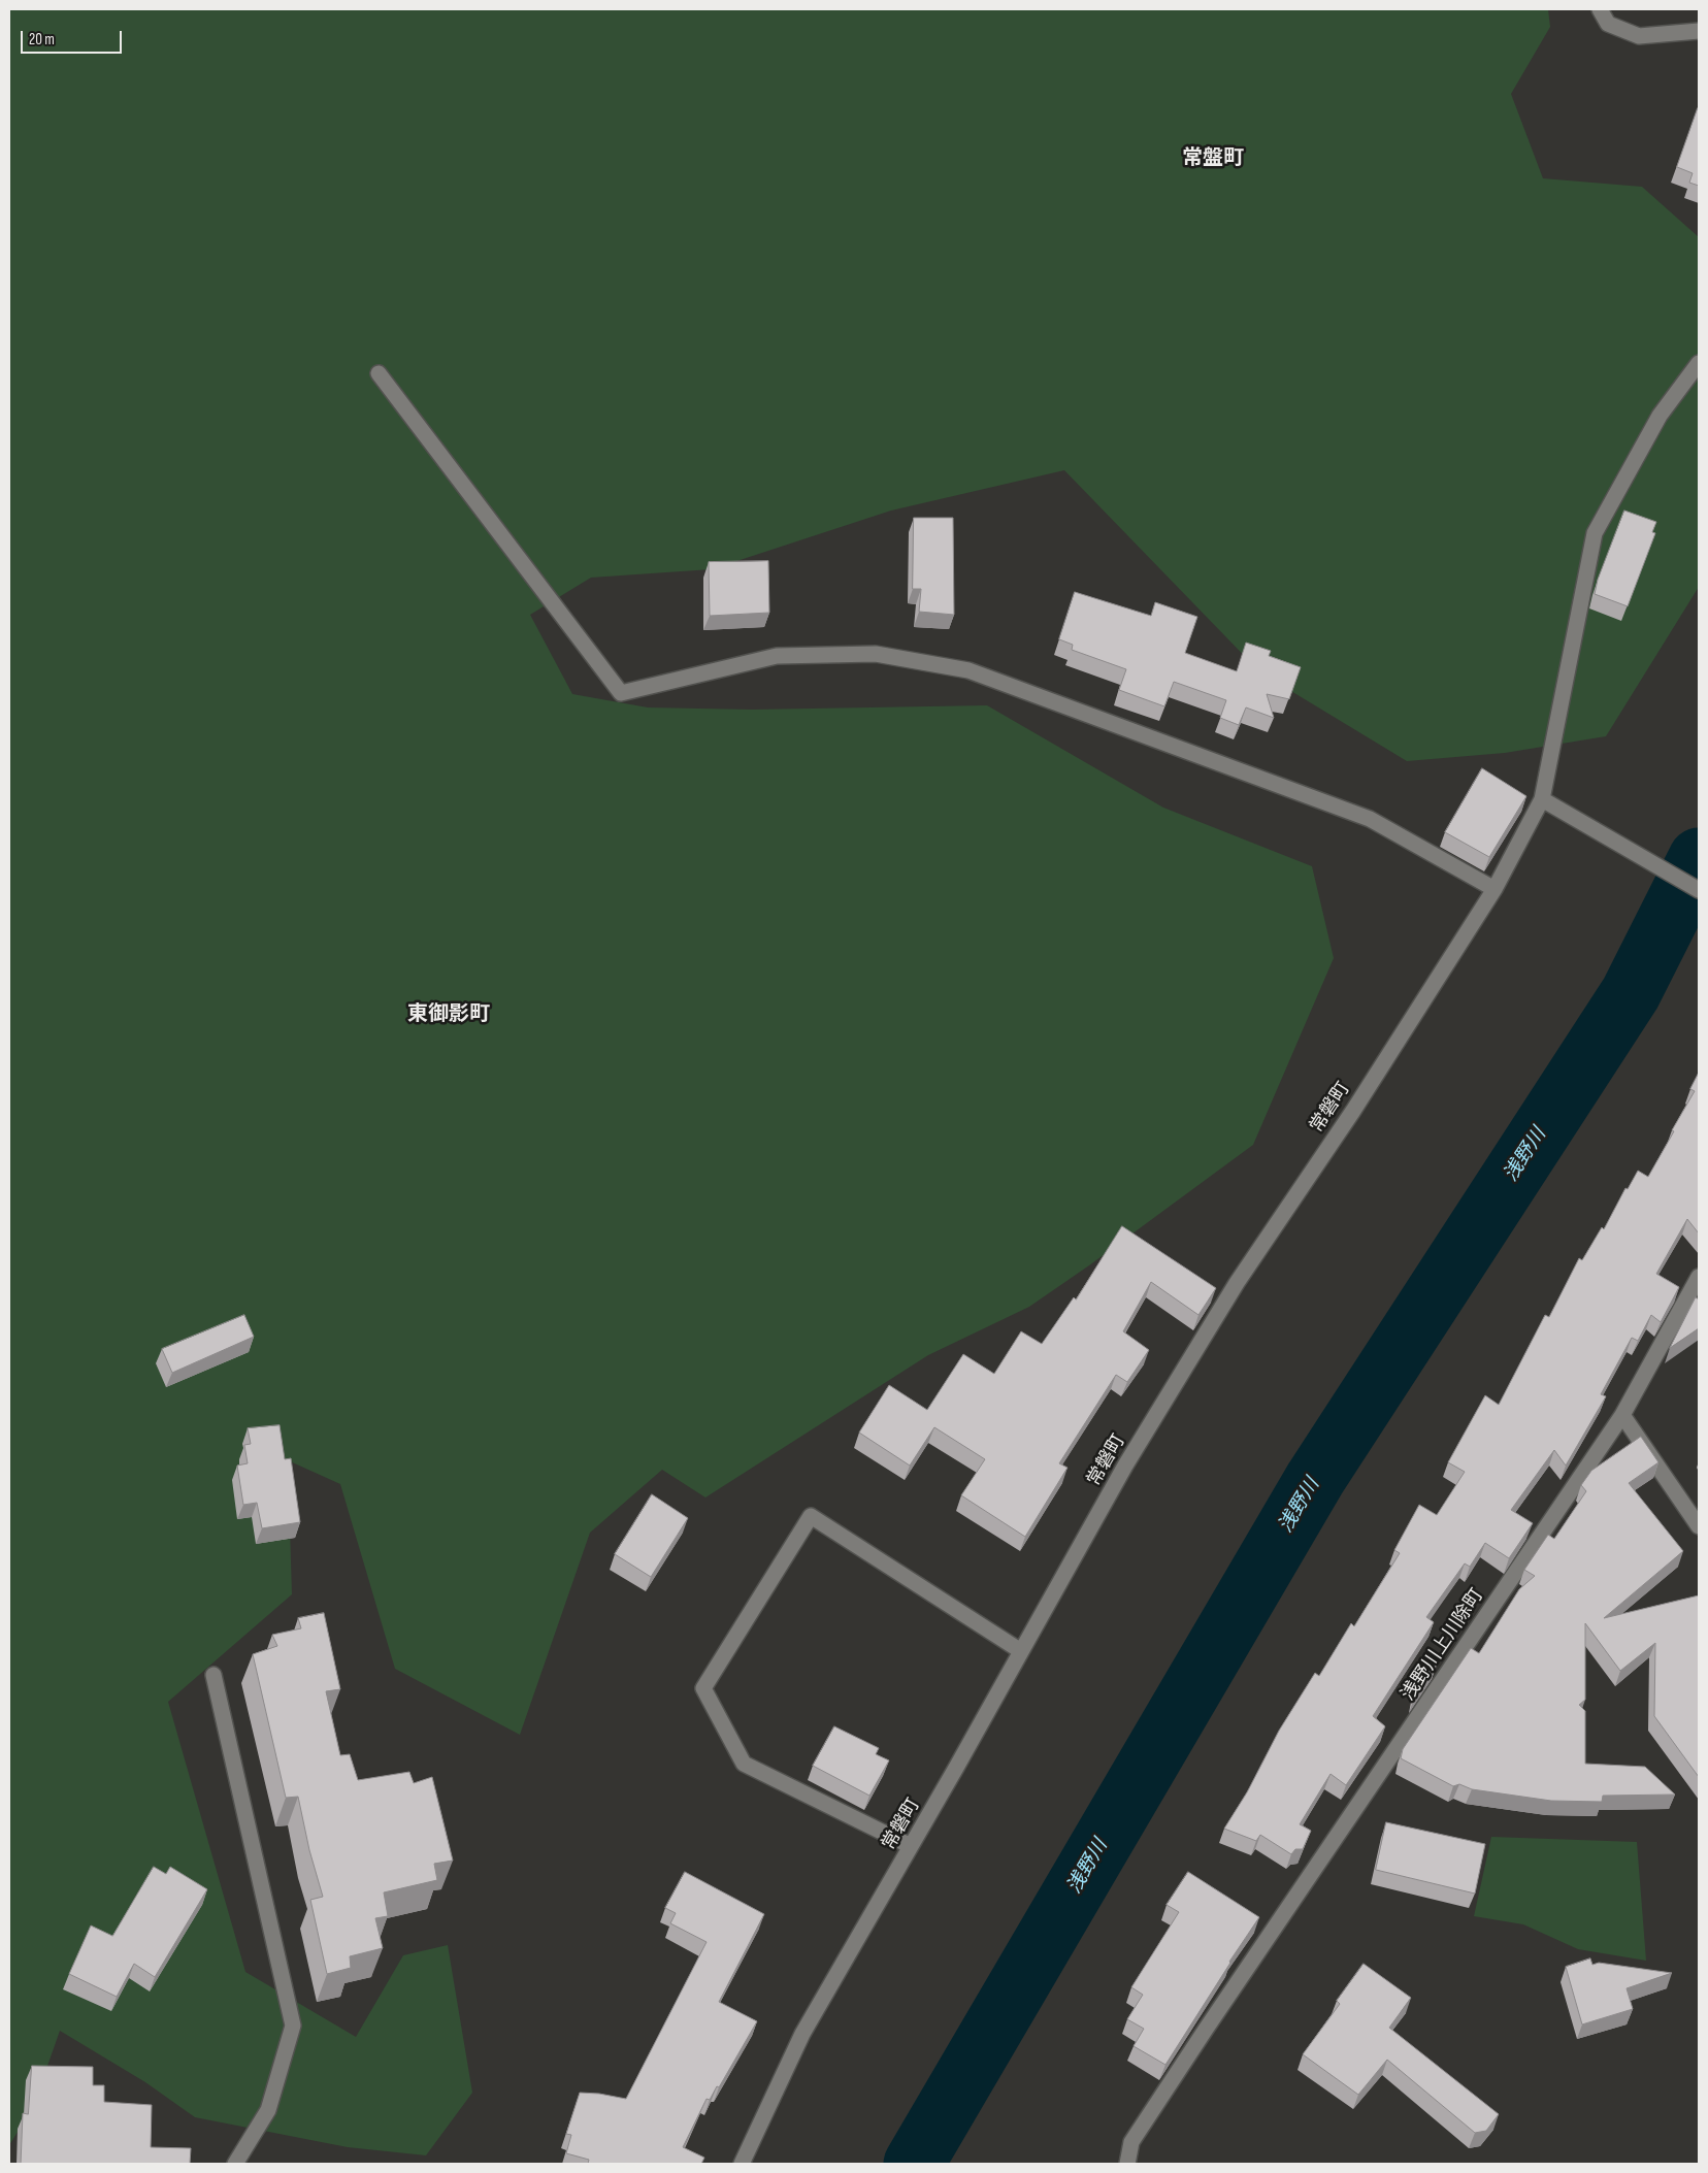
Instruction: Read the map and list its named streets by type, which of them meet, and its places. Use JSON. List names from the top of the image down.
{
  "streets": {
    "street": ["常磐町", "浅野川上川除町"]
  },
  "districts": ["常盤町", "東御影町"],
  "water": ["浅野川"],
  "scale_bar": "20 m"
}
